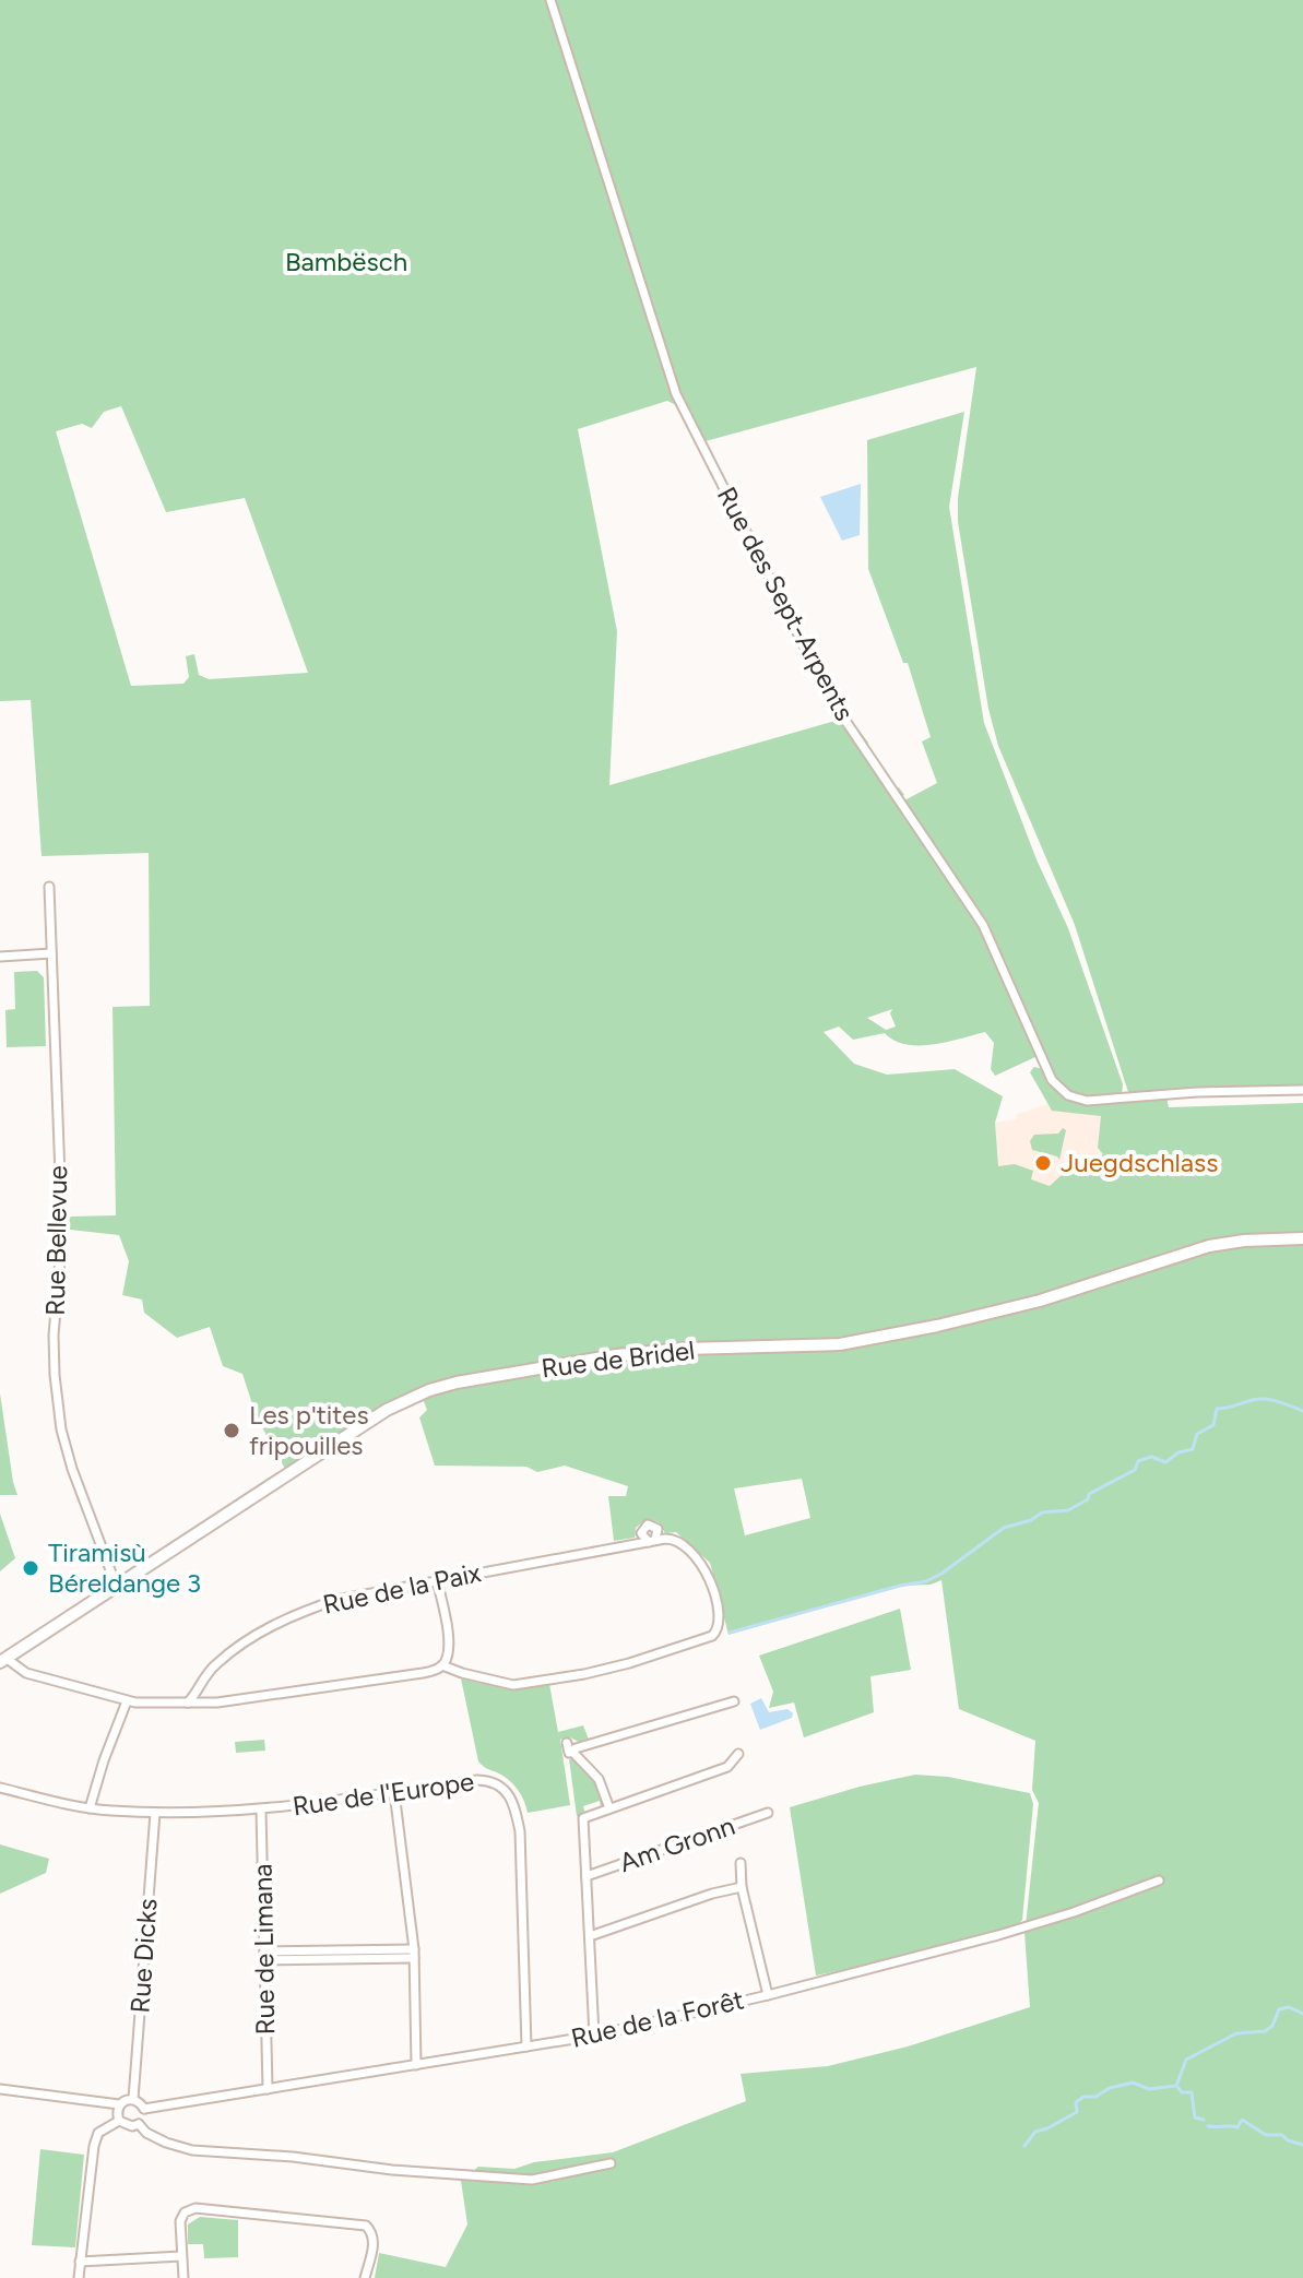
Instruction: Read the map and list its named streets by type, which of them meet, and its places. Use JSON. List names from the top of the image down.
{
  "streets": {
    "main road": ["Rue de Bridel"],
    "street": [
      "Rue des Sept-Arpents",
      "Rue Bellevue",
      "Rue de la Paix",
      "Rue de l'Europe",
      "Am Gronn",
      "Rue de Limana",
      "Rue Dicks",
      "Rue de la Forêt"
    ]
  },
  "crossings": [
    ["Rue Bellevue", "Rue de Bridel"],
    ["Rue de l'Europe", "Rue de Limana"],
    ["Rue de l'Europe", "Rue Dicks"],
    ["Rue de l'Europe", "Rue de la Forêt"],
    ["Am Gronn", "Rue de la Forêt"],
    ["Rue de Limana", "Rue de la Forêt"],
    ["Rue Dicks", "Rue de la Forêt"]
  ],
  "parks": ["Bambësch"],
  "places": ["Juegdschlass", "Les p'tites fripouilles", "Tiramisù Béreldange 3"]
}
